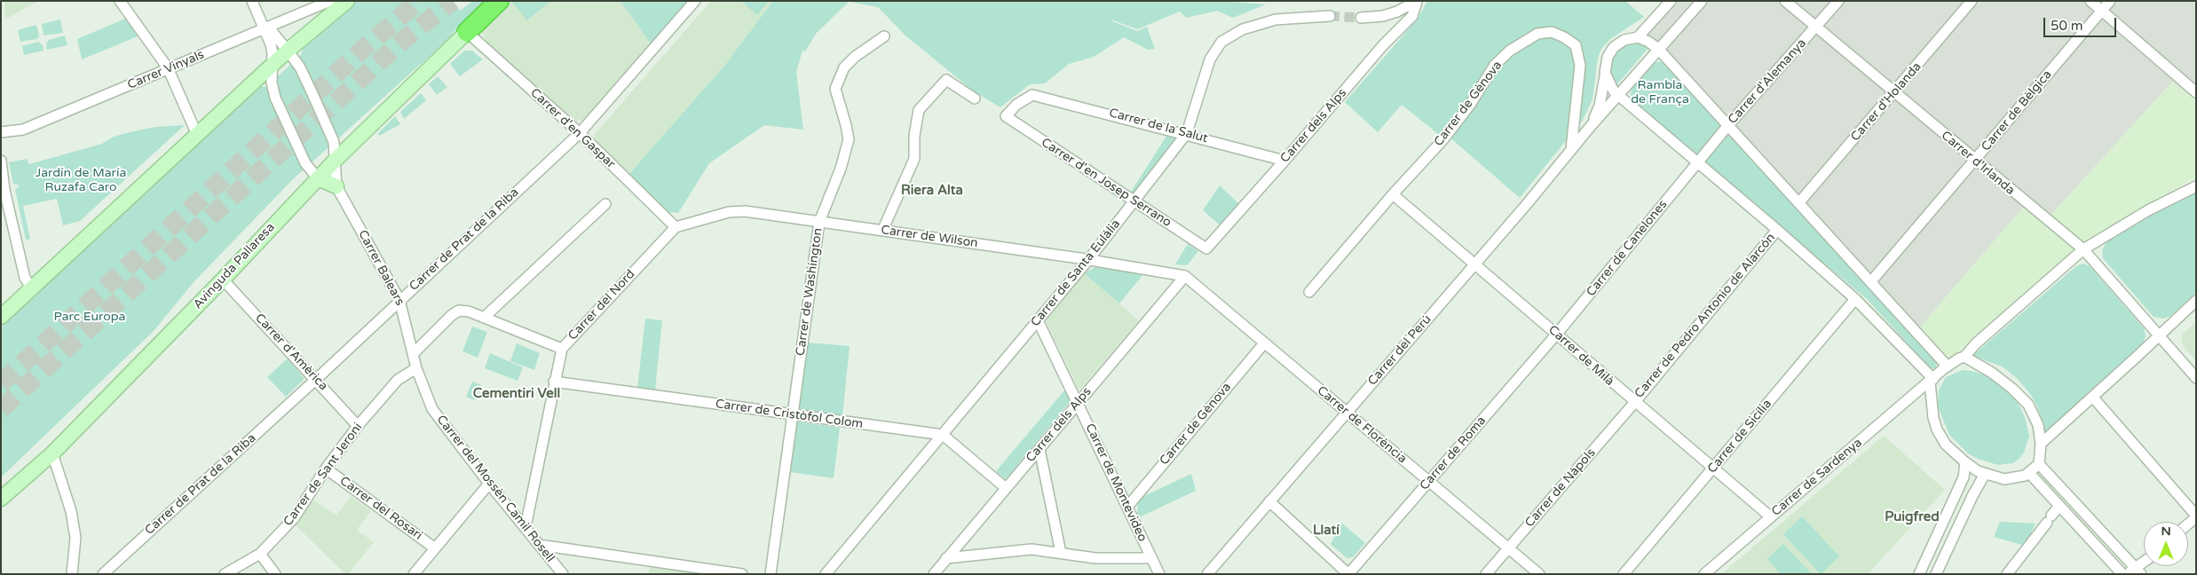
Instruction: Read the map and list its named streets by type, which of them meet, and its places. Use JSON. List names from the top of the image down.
{
  "streets": {
    "street": [
      "Carrer Vinyals",
      "Carrer d'Alemanya",
      "Carrer d'Holanda",
      "Carrer de Gènova",
      "Carrer de Bèlgica",
      "Carrer de la Salut",
      "Carrer dels Alps",
      "Carrer d'en Gaspar",
      "Carrer d'Irlanda",
      "Carrer d'en Josep Serrano",
      "Carrer de Wilson",
      "Carrer de Prat de la Riba",
      "Carrer de Canelones",
      "Avinguda Pallaresa",
      "Carrer Balears",
      "Carrer de Santa Eulália",
      "Carrer de Washington",
      "Carrer del Nord",
      "Carrer de Pedro Antonio de Alarcón",
      "Carrer del Perú",
      "Carrer d'Amèrica",
      "Carrer de Milà",
      "Carrer de Cristòfol Colom",
      "Carrer de Florència",
      "Carrer de Sicília",
      "Carrer de Roma",
      "Carrer de Sant Jeroni",
      "Carrer de Sardenya",
      "Carrer de Montevideo",
      "Carrer de Nàpols",
      "Carrer del Mossèn Camil Rosell",
      "Carrer del Rosari"
    ]
  },
  "crossings": [
    ["Carrer Vinyals", "Carrer Balears"],
    ["Carrer d'Alemanya", "Carrer d'Irlanda"],
    ["Carrer d'Alemanya", "Carrer de Canelones"],
    ["Carrer d'Holanda", "Carrer d'Irlanda"],
    ["Carrer de Gènova", "Carrer del Perú"],
    ["Carrer de Gènova", "Carrer de Milà"],
    ["Carrer de Gènova", "Carrer de Florència"],
    ["Carrer de Gènova", "Carrer de Montevideo"],
    ["Carrer de Bèlgica", "Carrer d'Irlanda"],
    ["Carrer de la Salut", "Carrer dels Alps"],
    ["Carrer de la Salut", "Carrer d'en Josep Serrano"],
    ["Carrer de la Salut", "Carrer de Santa Eulália"],
    ["Carrer dels Alps", "Carrer d'en Josep Serrano"],
    ["Carrer dels Alps", "Carrer de Wilson"],
    ["Carrer dels Alps", "Carrer de Florència"],
    ["Carrer dels Alps", "Carrer de Montevideo"],
    ["Carrer d'en Gaspar", "Carrer de Wilson"],
    ["Carrer d'en Gaspar", "Carrer de Prat de la Riba"],
    ["Carrer d'en Gaspar", "Avinguda Pallaresa"],
    ["Carrer d'en Gaspar", "Carrer del Nord"],
    ["Carrer d'en Josep Serrano", "Carrer de Santa Eulália"],
    ["Carrer de Wilson", "Carrer de Santa Eulália"],
    ["Carrer de Wilson", "Carrer de Washington"],
    ["Carrer de Wilson", "Carrer del Nord"],
    ["Carrer de Wilson", "Carrer de Florència"],
    ["Carrer de Prat de la Riba", "Carrer Balears"],
    ["Carrer de Prat de la Riba", "Carrer d'Amèrica"],
    ["Carrer de Canelones", "Carrer de Milà"],
    ["Carrer de Canelones", "Carrer de Roma"],
    ["Avinguda Pallaresa", "Carrer Balears"],
    ["Avinguda Pallaresa", "Carrer d'Amèrica"],
    ["Carrer Balears", "Carrer del Mossèn Camil Rosell"],
    ["Carrer de Santa Eulália", "Carrer de Cristòfol Colom"],
    ["Carrer de Santa Eulália", "Carrer de Montevideo"],
    ["Carrer de Washington", "Carrer de Cristòfol Colom"],
    ["Carrer del Nord", "Carrer de Cristòfol Colom"],
    ["Carrer del Nord", "Carrer del Mossèn Camil Rosell"],
    ["Carrer de Pedro Antonio de Alarcón", "Carrer de Milà"],
    ["Carrer de Pedro Antonio de Alarcón", "Carrer de Nàpols"],
    ["Carrer del Perú", "Carrer de Milà"],
    ["Carrer del Perú", "Carrer de Florència"],
    ["Carrer d'Amèrica", "Carrer de Sant Jeroni"],
    ["Carrer de Milà", "Carrer de Sicília"],
    ["Carrer de Milà", "Carrer de Roma"],
    ["Carrer de Milà", "Carrer de Sardenya"],
    ["Carrer de Milà", "Carrer de Nàpols"],
    ["Carrer de Florència", "Carrer de Roma"],
    ["Carrer de Florència", "Carrer de Nàpols"],
    ["Carrer de Sant Jeroni", "Carrer del Mossèn Camil Rosell"],
    ["Carrer de Sant Jeroni", "Carrer del Rosari"]
  ],
  "districts": [
    "Riera Alta",
    "Cementiri Vell",
    "Puigfred",
    "Llatí"
  ],
  "parks": ["Rambla de França", "Jardín de María Ruzafa Caro", "Parc Europa"],
  "scale_bar": "50 m",
  "north": "top"
}
